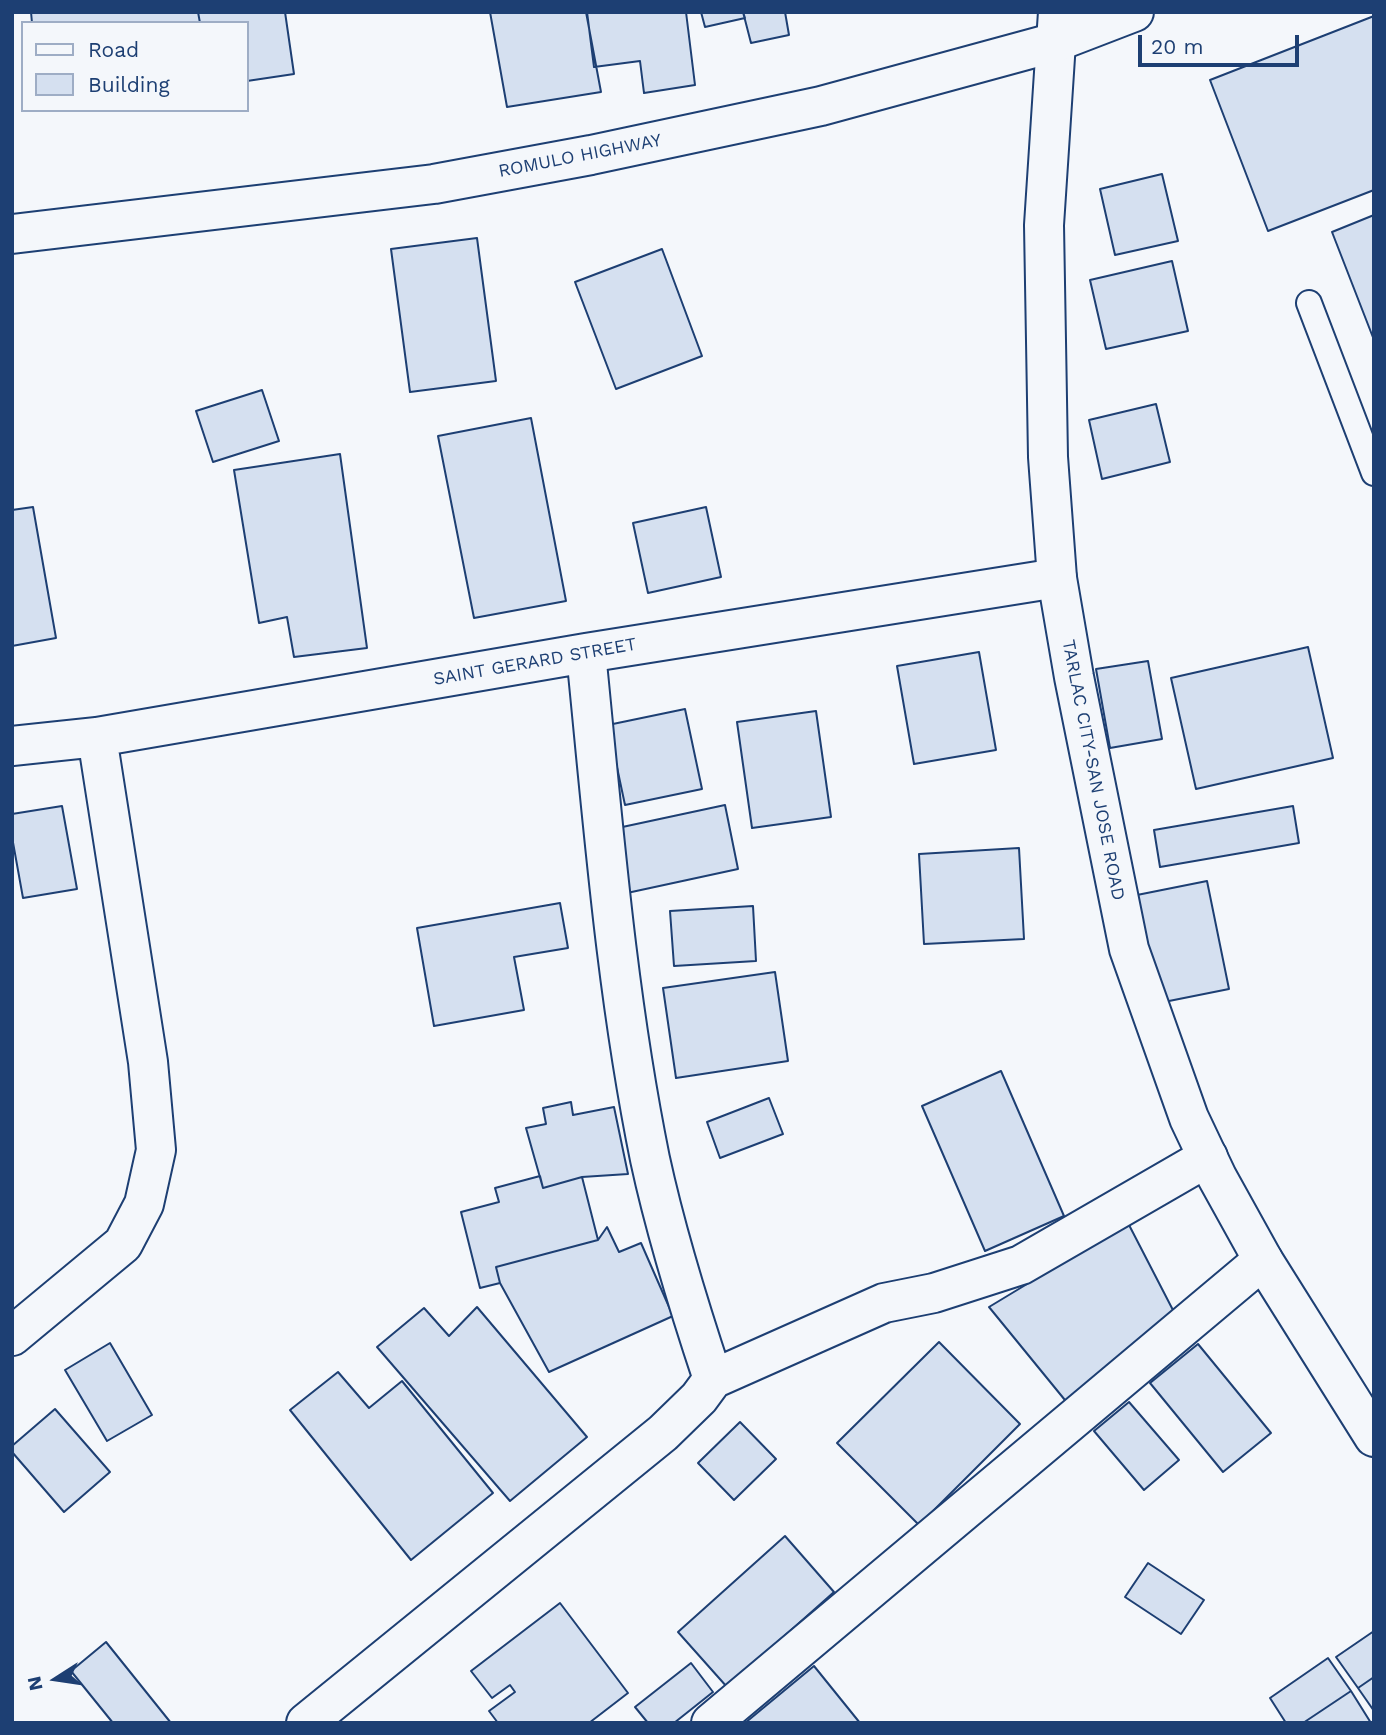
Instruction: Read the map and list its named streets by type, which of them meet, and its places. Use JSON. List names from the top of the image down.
{
  "streets": {
    "main road": ["ROMULO HIGHWAY", "SAINT GERARD STREET", "TARLAC CITY-SAN JOSE ROAD"]
  },
  "crossings": [
    ["ROMULO HIGHWAY", "TARLAC CITY-SAN JOSE ROAD"],
    ["SAINT GERARD STREET", "TARLAC CITY-SAN JOSE ROAD"]
  ],
  "legend": ["Road", "Building"],
  "scale_bar": "20 m",
  "north": "left"
}
